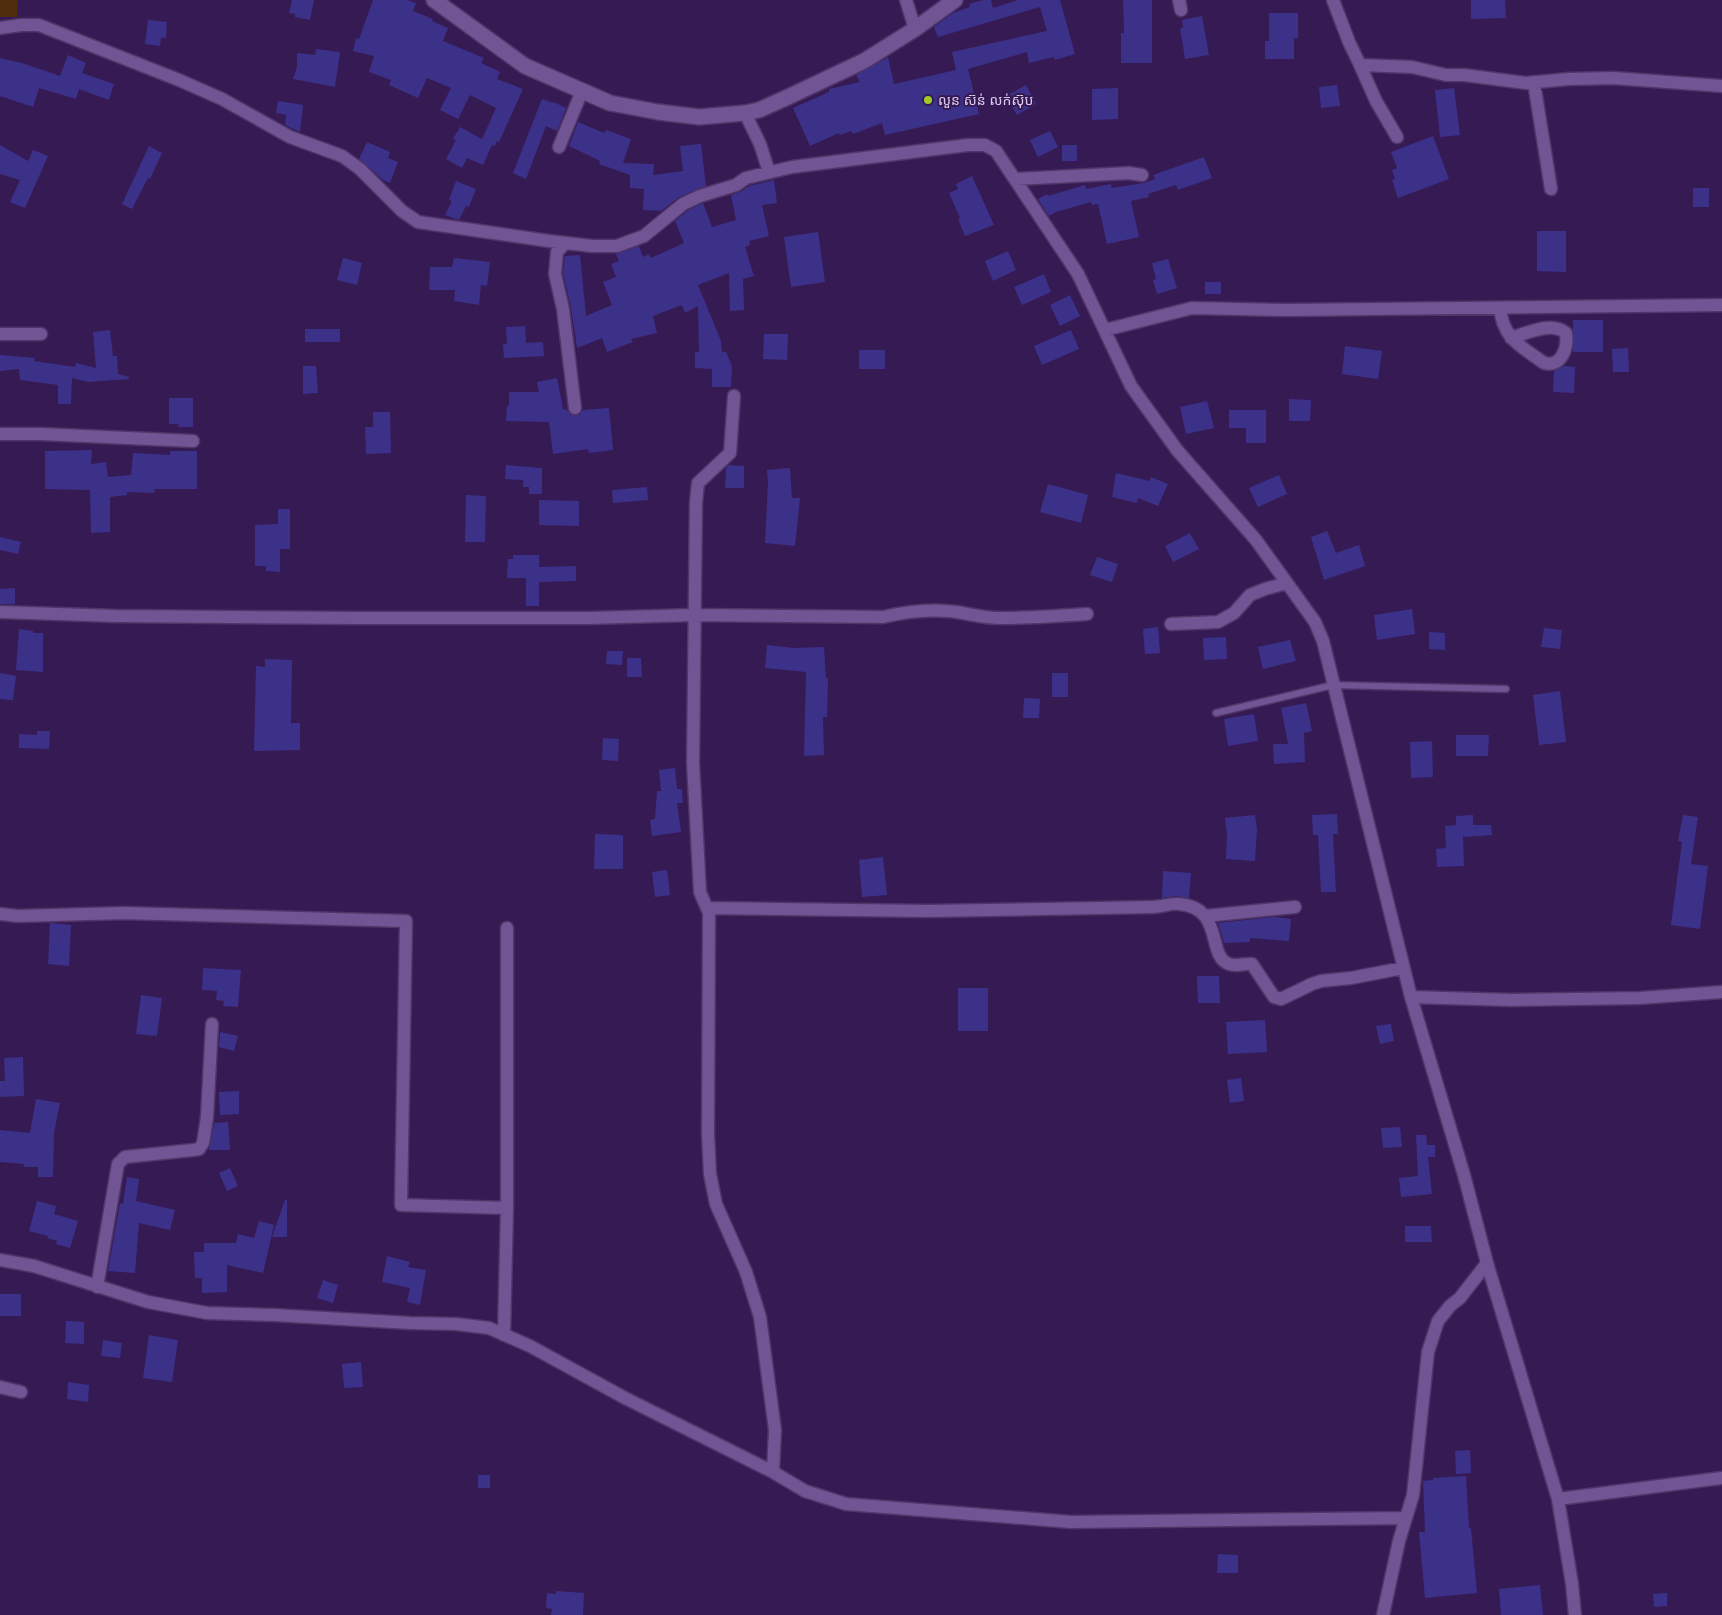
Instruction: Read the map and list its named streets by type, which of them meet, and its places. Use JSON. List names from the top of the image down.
{
  "places": ["លួន ស៊ន់ លក់ស៊ុប"]
}
